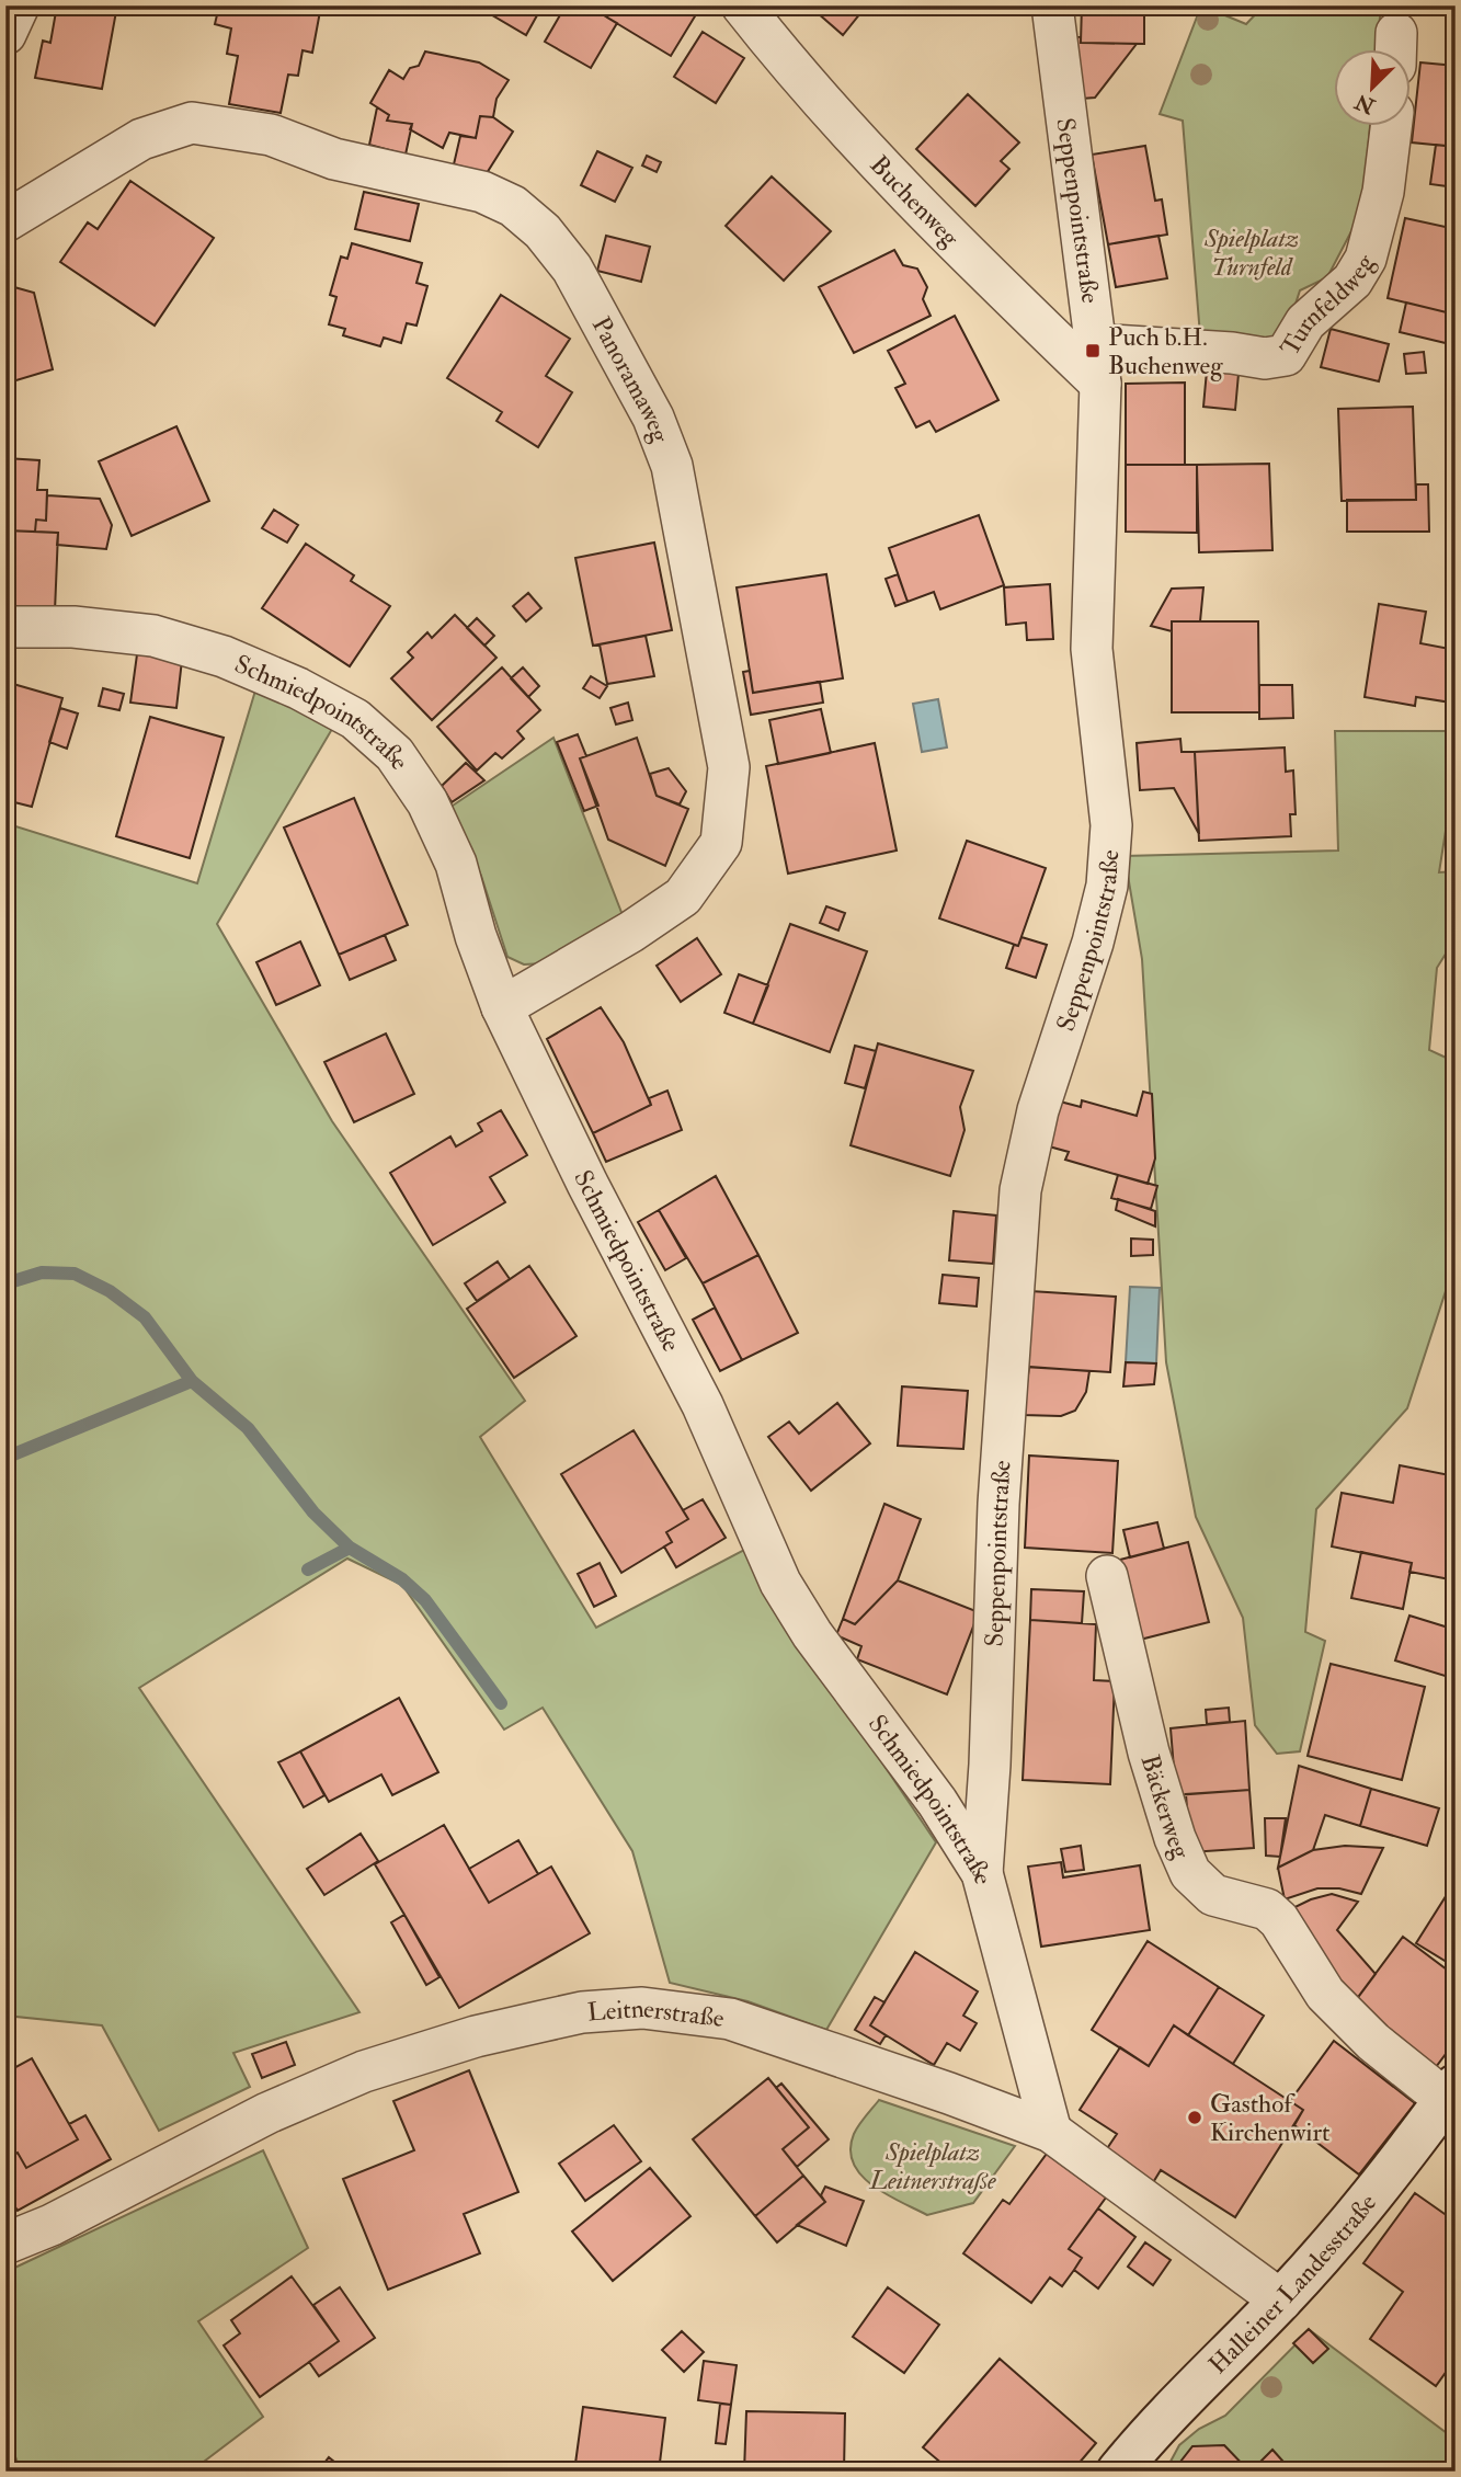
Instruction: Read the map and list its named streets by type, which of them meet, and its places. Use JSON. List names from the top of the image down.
{
  "streets": {
    "main road": ["Halleiner Landesstraße"],
    "street": [
      "Buchenweg",
      "Seppenpointstraße",
      "Turnfeldweg",
      "Panoramaweg",
      "Schmiedpointstraße",
      "Bäckerweg",
      "Leitnerstraße"
    ]
  },
  "crossings": [
    ["Buchenweg", "Seppenpointstraße"],
    ["Seppenpointstraße", "Turnfeldweg"],
    ["Seppenpointstraße", "Schmiedpointstraße"],
    ["Panoramaweg", "Schmiedpointstraße"],
    ["Schmiedpointstraße", "Leitnerstraße"],
    ["Bäckerweg", "Halleiner Landesstraße"],
    ["Leitnerstraße", "Halleiner Landesstraße"]
  ],
  "parks": ["Spielplatz Turnfeld", "Spielplatz Leitnerstraße"],
  "places": {
    "transit": ["Puch b.H. Buchenweg"],
    "other": ["Gasthof Kirchenwirt"]
  },
  "north": "bottom left"
}
